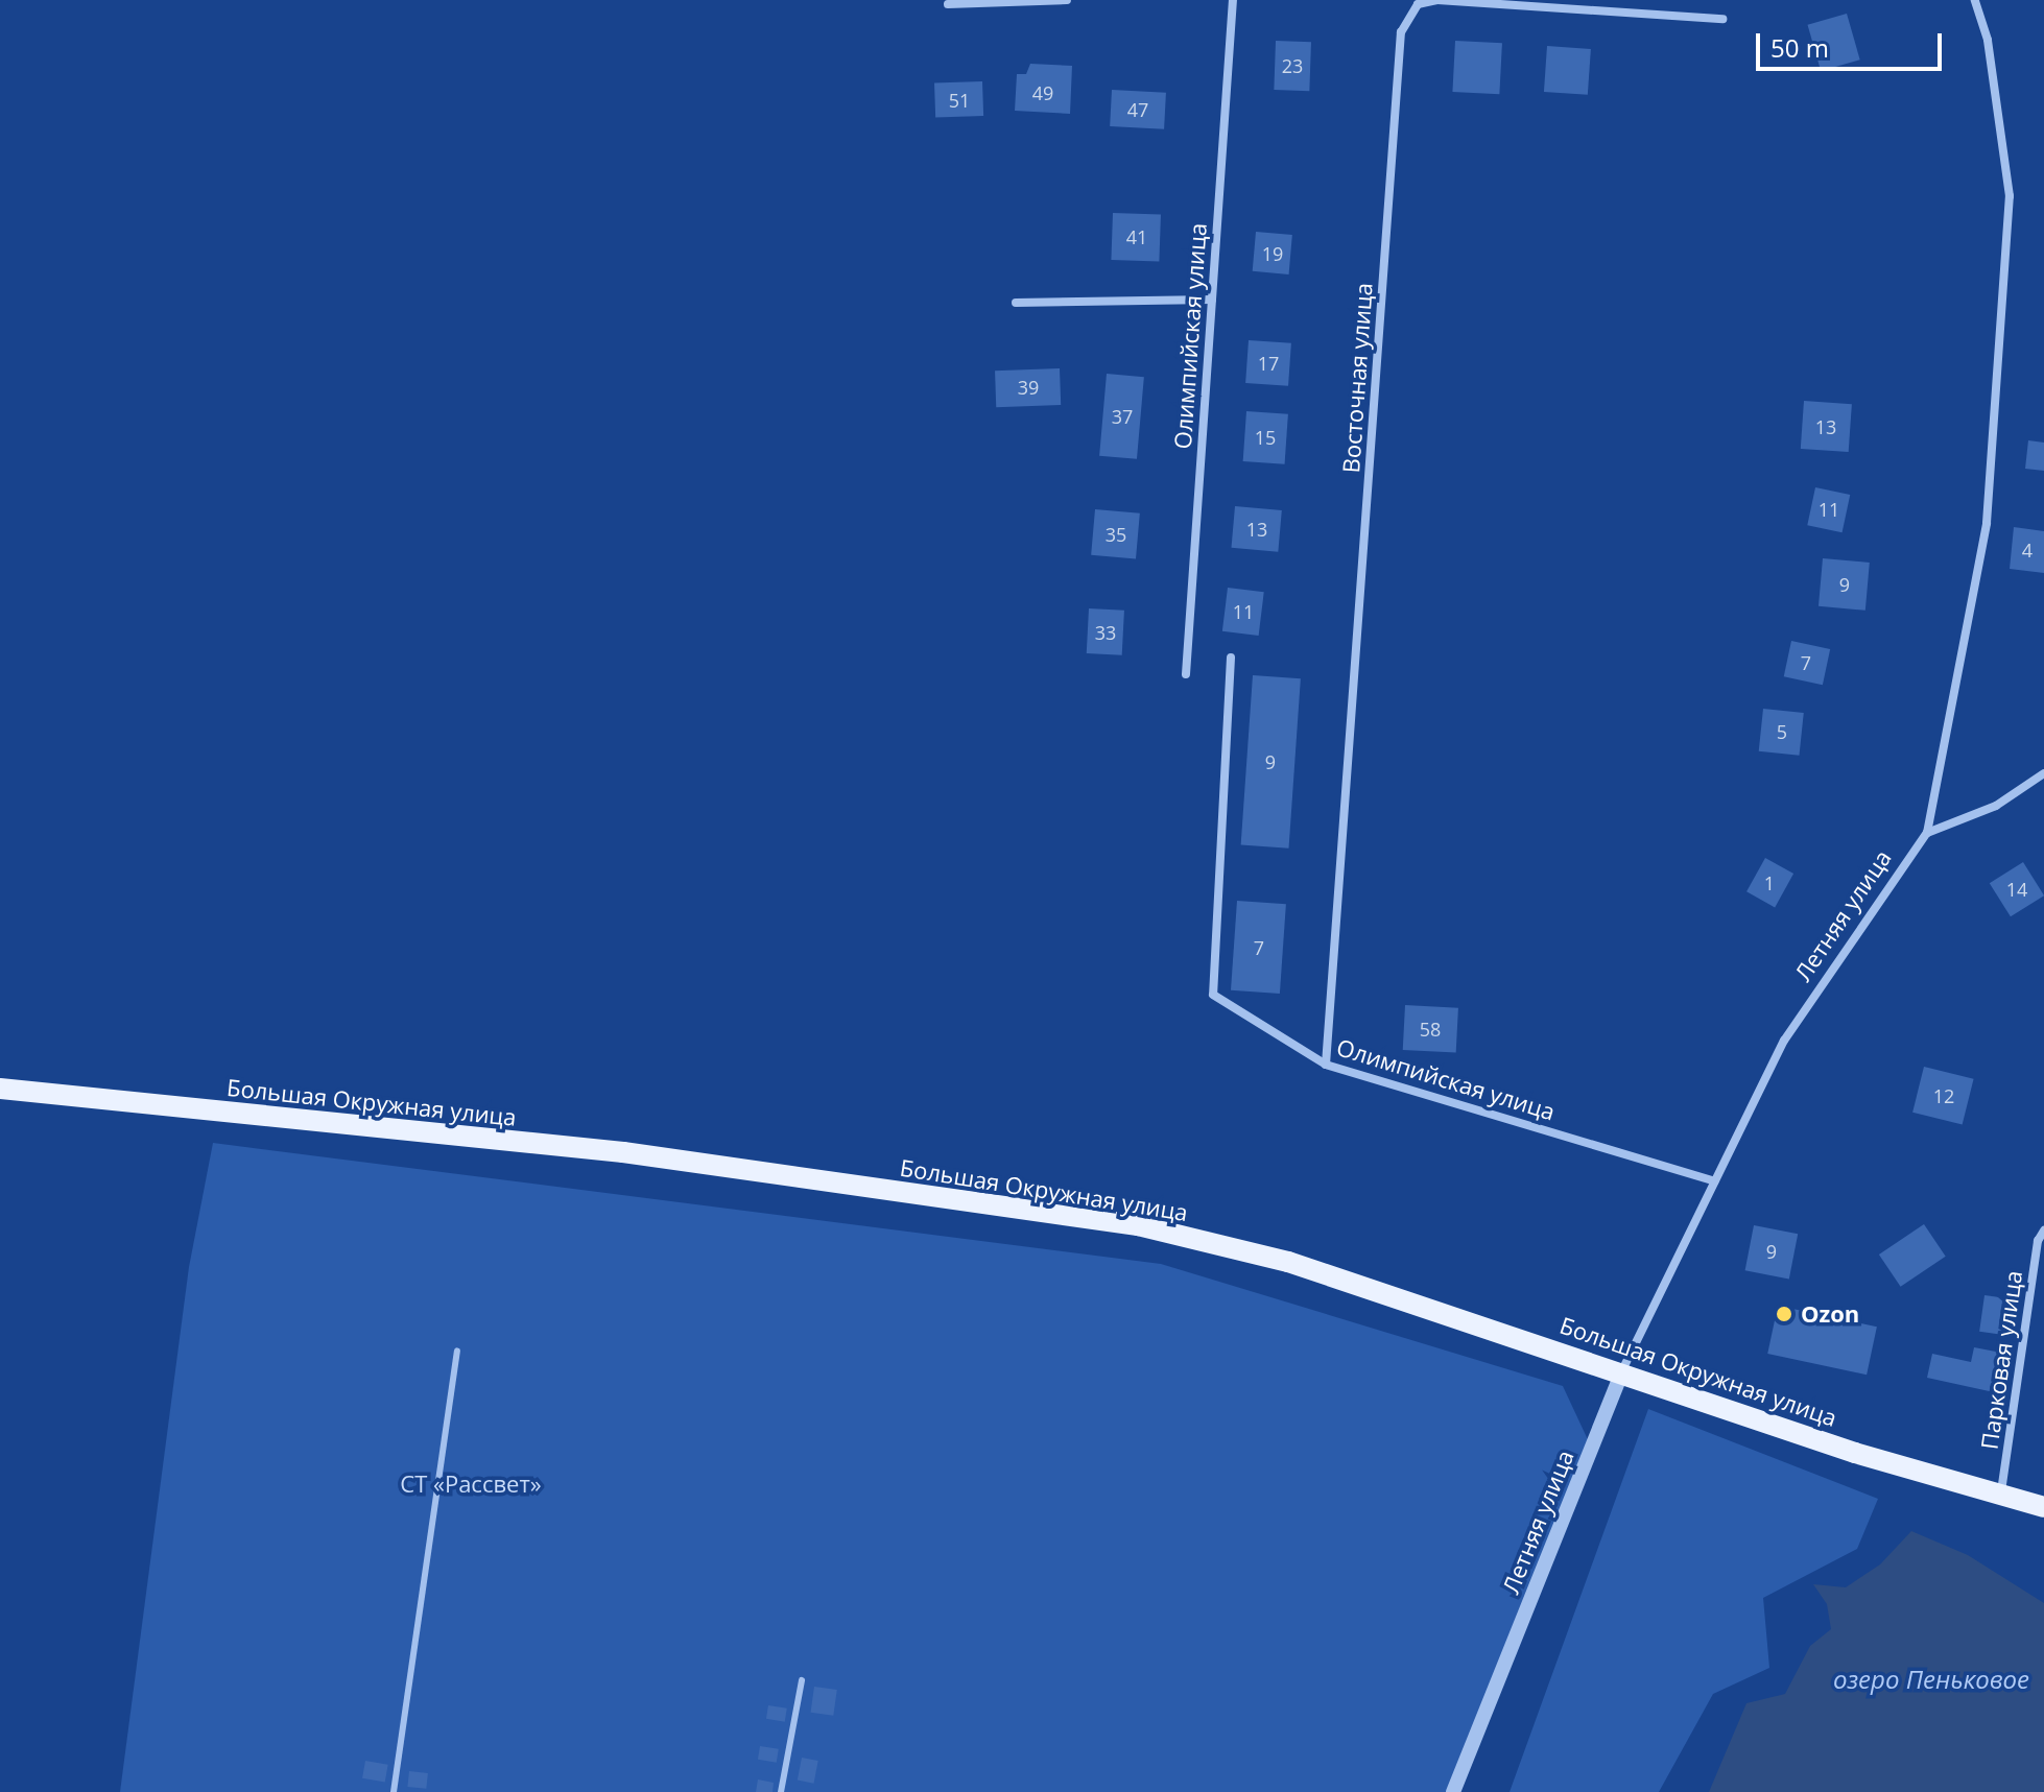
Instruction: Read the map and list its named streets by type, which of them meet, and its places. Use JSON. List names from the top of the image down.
{
  "streets": {
    "main road": ["Большая Окружная улица"],
    "street": [
      "Олимпийская улица",
      "Восточная улица",
      "Летняя улица",
      "Парковая улица"
    ]
  },
  "crossings": [
    ["Олимпийская улица", "Восточная улица"],
    ["Олимпийская улица", "Летняя улица"],
    ["Летняя улица", "Большая Окружная улица"],
    ["Большая Окружная улица", "Парковая улица"]
  ],
  "water": ["озеро Пеньковое"],
  "parks": ["СТ «Рассвет»"],
  "places": ["Ozon"],
  "house_numbers": [
    "23",
    "49",
    "51",
    "47",
    "41",
    "19",
    "17",
    "39",
    "37",
    "13",
    "15",
    "11",
    "13",
    "35",
    "4",
    "9",
    "11",
    "33",
    "7",
    "5",
    "9",
    "1",
    "14",
    "7",
    "58",
    "12",
    "9"
  ],
  "scale_bar": "50 m"
}
